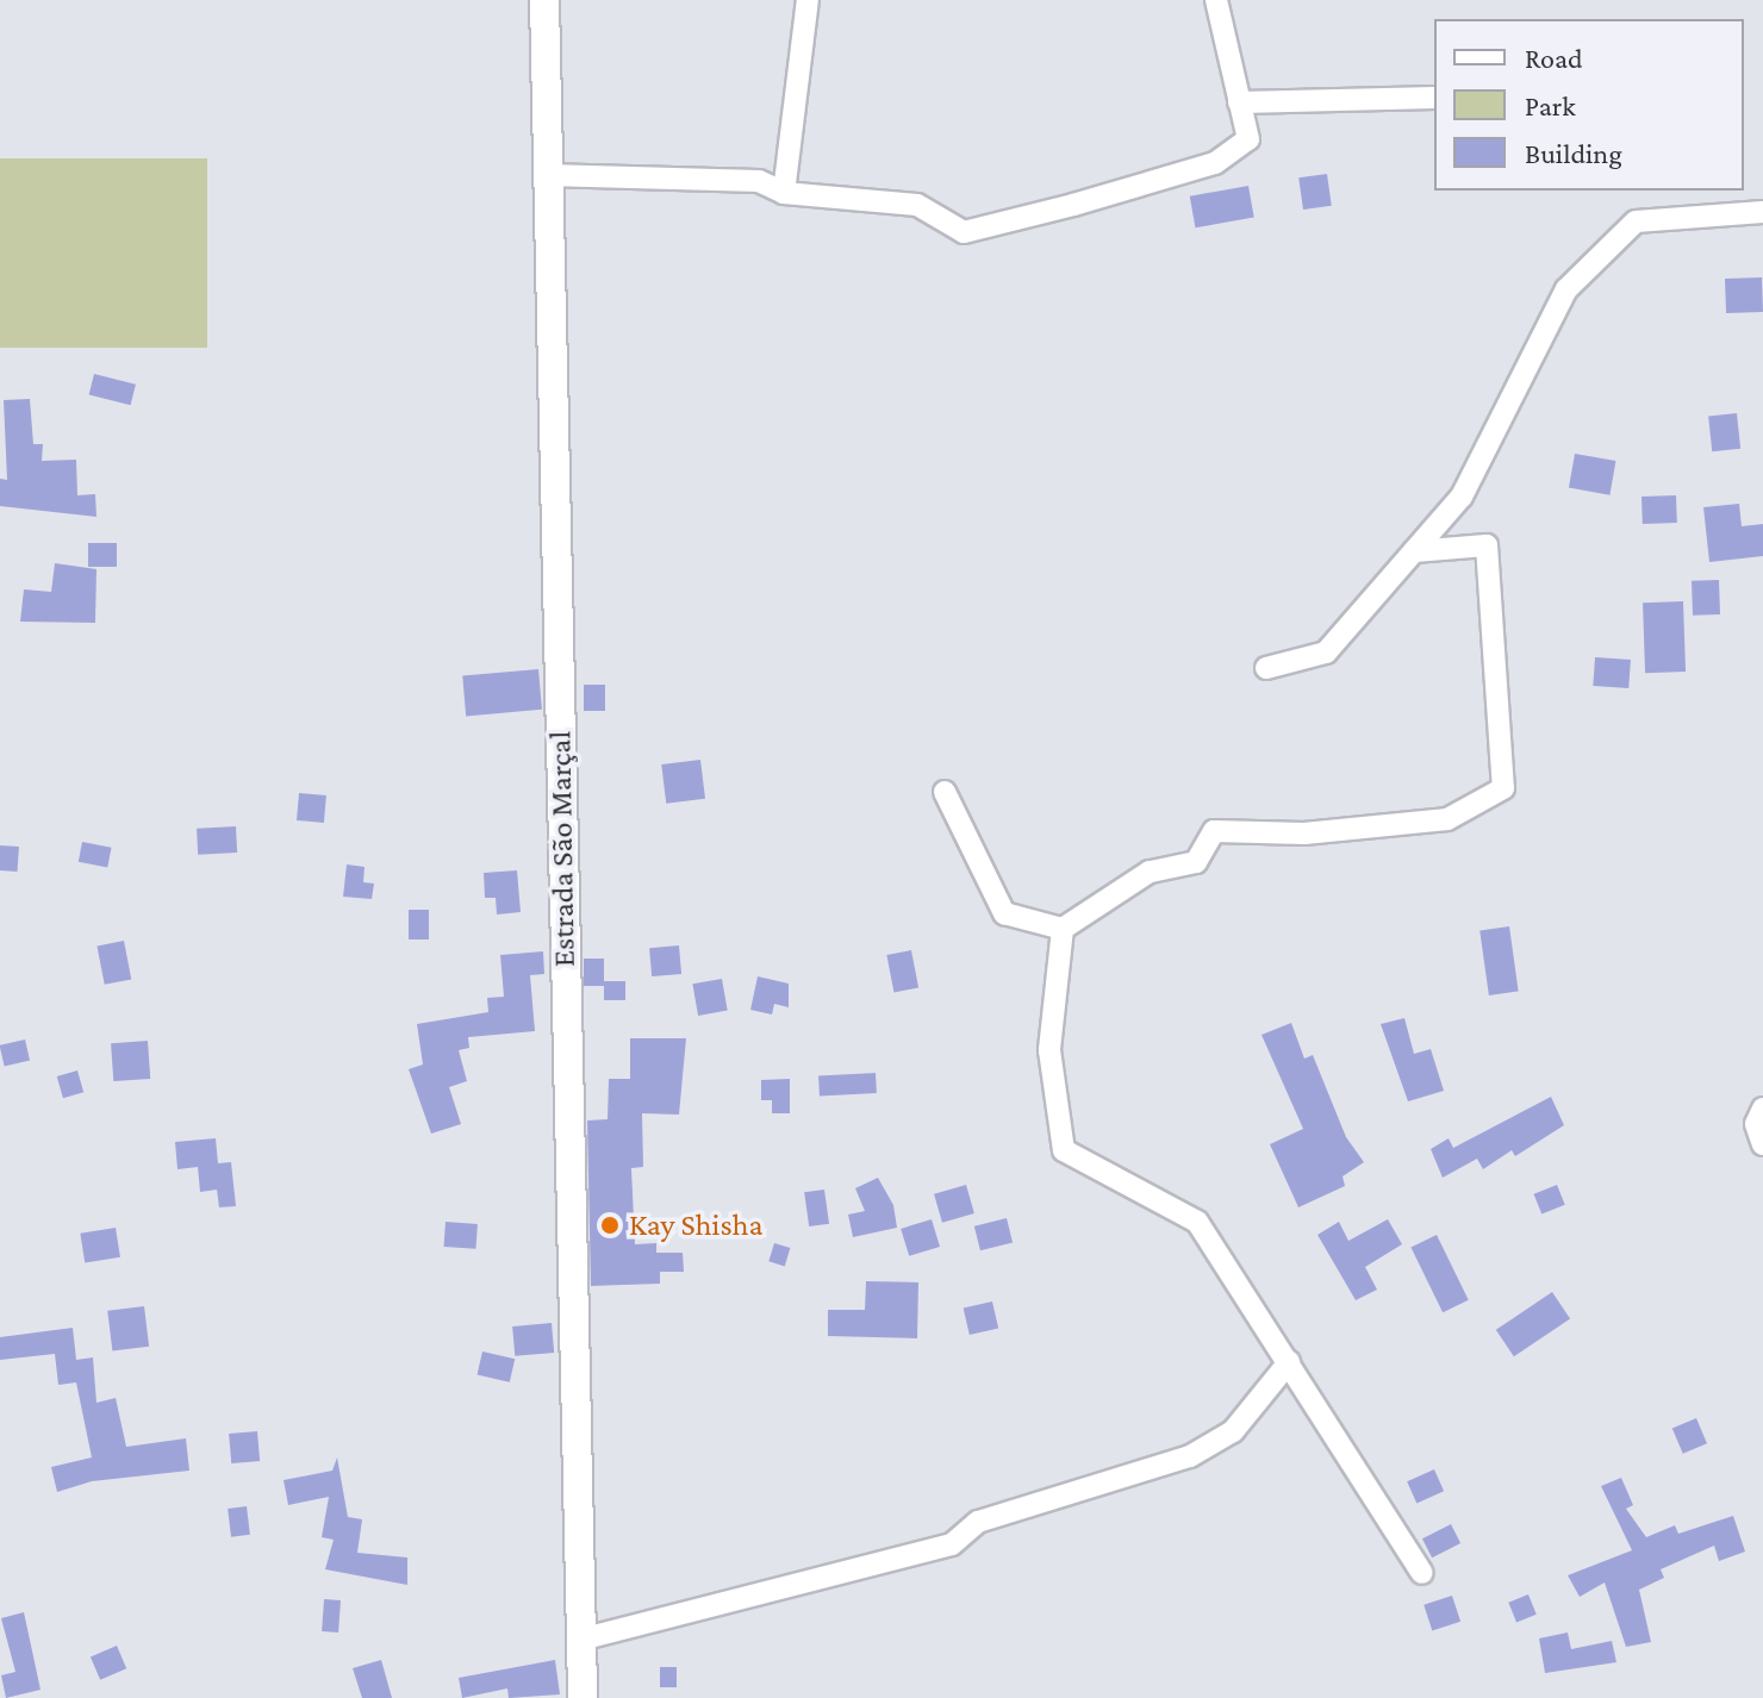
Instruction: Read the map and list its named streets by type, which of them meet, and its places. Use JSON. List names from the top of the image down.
{
  "streets": {
    "street": ["Estrada São Marçal"]
  },
  "places": ["Kay Shisha"],
  "legend": ["Road", "Park", "Building"]
}
